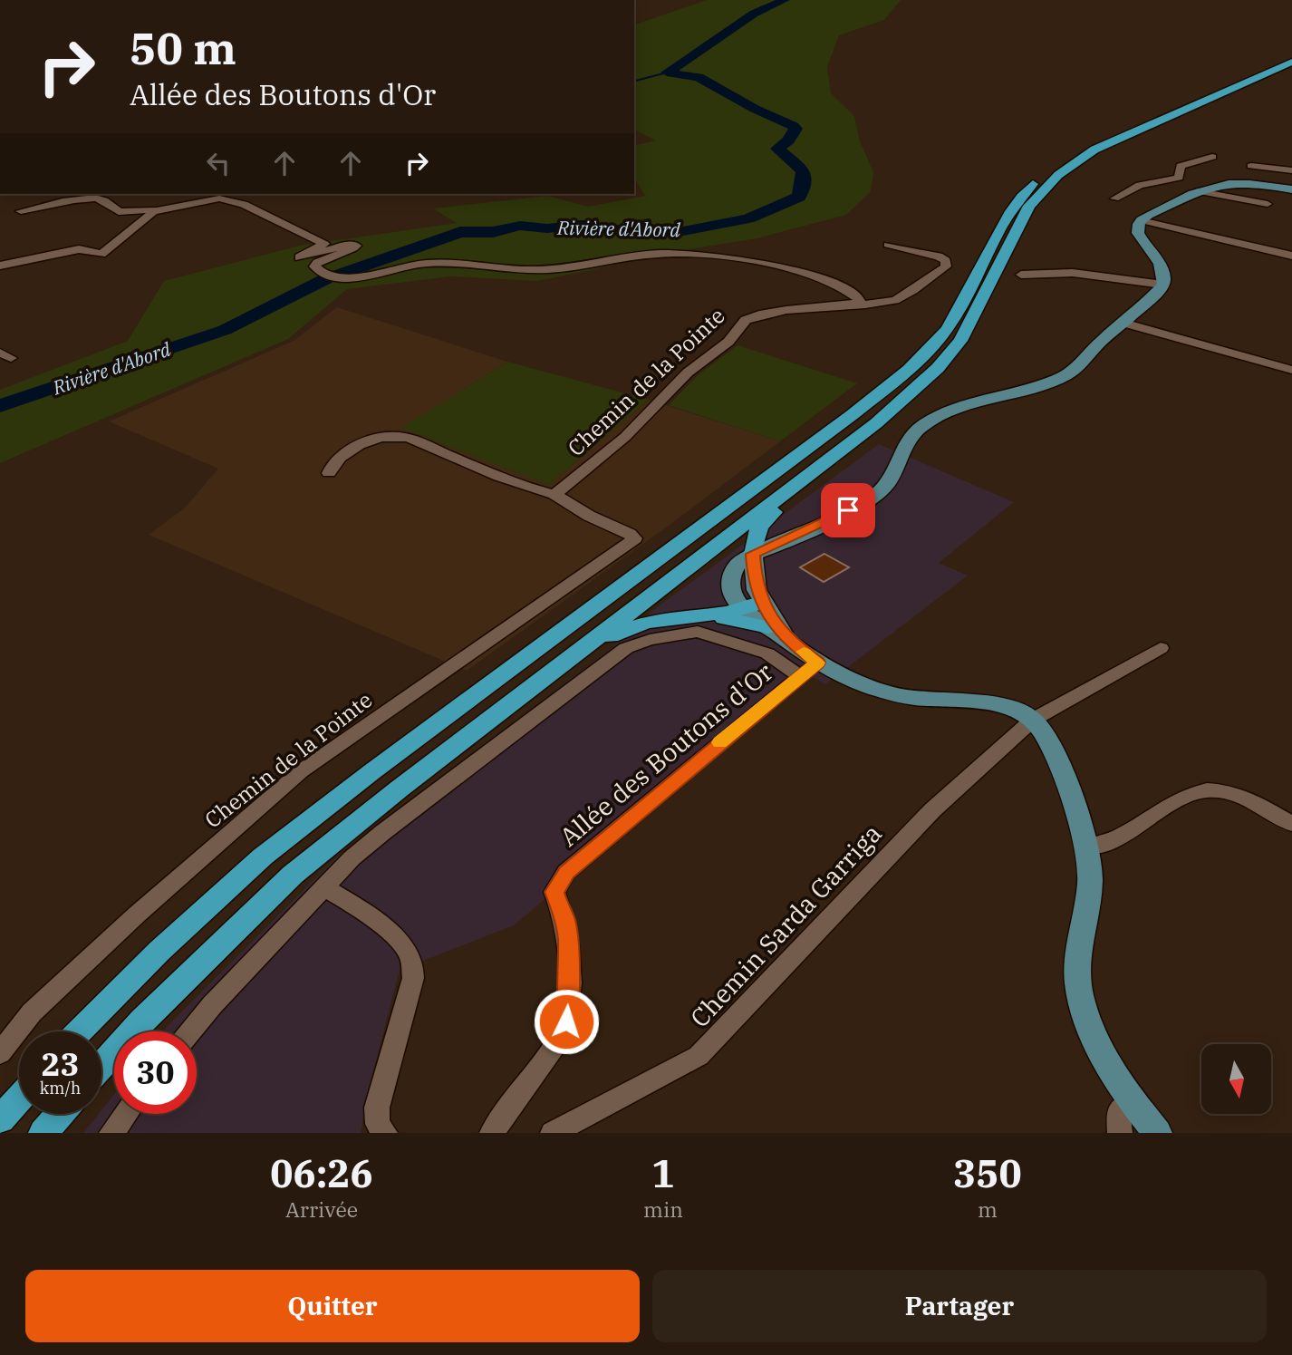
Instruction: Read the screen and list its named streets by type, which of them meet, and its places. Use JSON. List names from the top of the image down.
{
  "streets": {
    "street": ["Chemin de la Pointe", "Allée des Boutons d'Or", "Chemin Sarda Garriga"]
  },
  "water": ["Rivière d'Abord"],
  "north": "bottom",
  "page": {
    "turn": ["50 m", "Allée des Boutons d'Or"],
    "speed": "23 km/h",
    "limit": "30",
    "eta": [
      "06:26",
      "Arrivée",
      "1",
      "min",
      "350",
      "m"
    ],
    "buttons": ["Quitter", "Partager"]
  }
}
